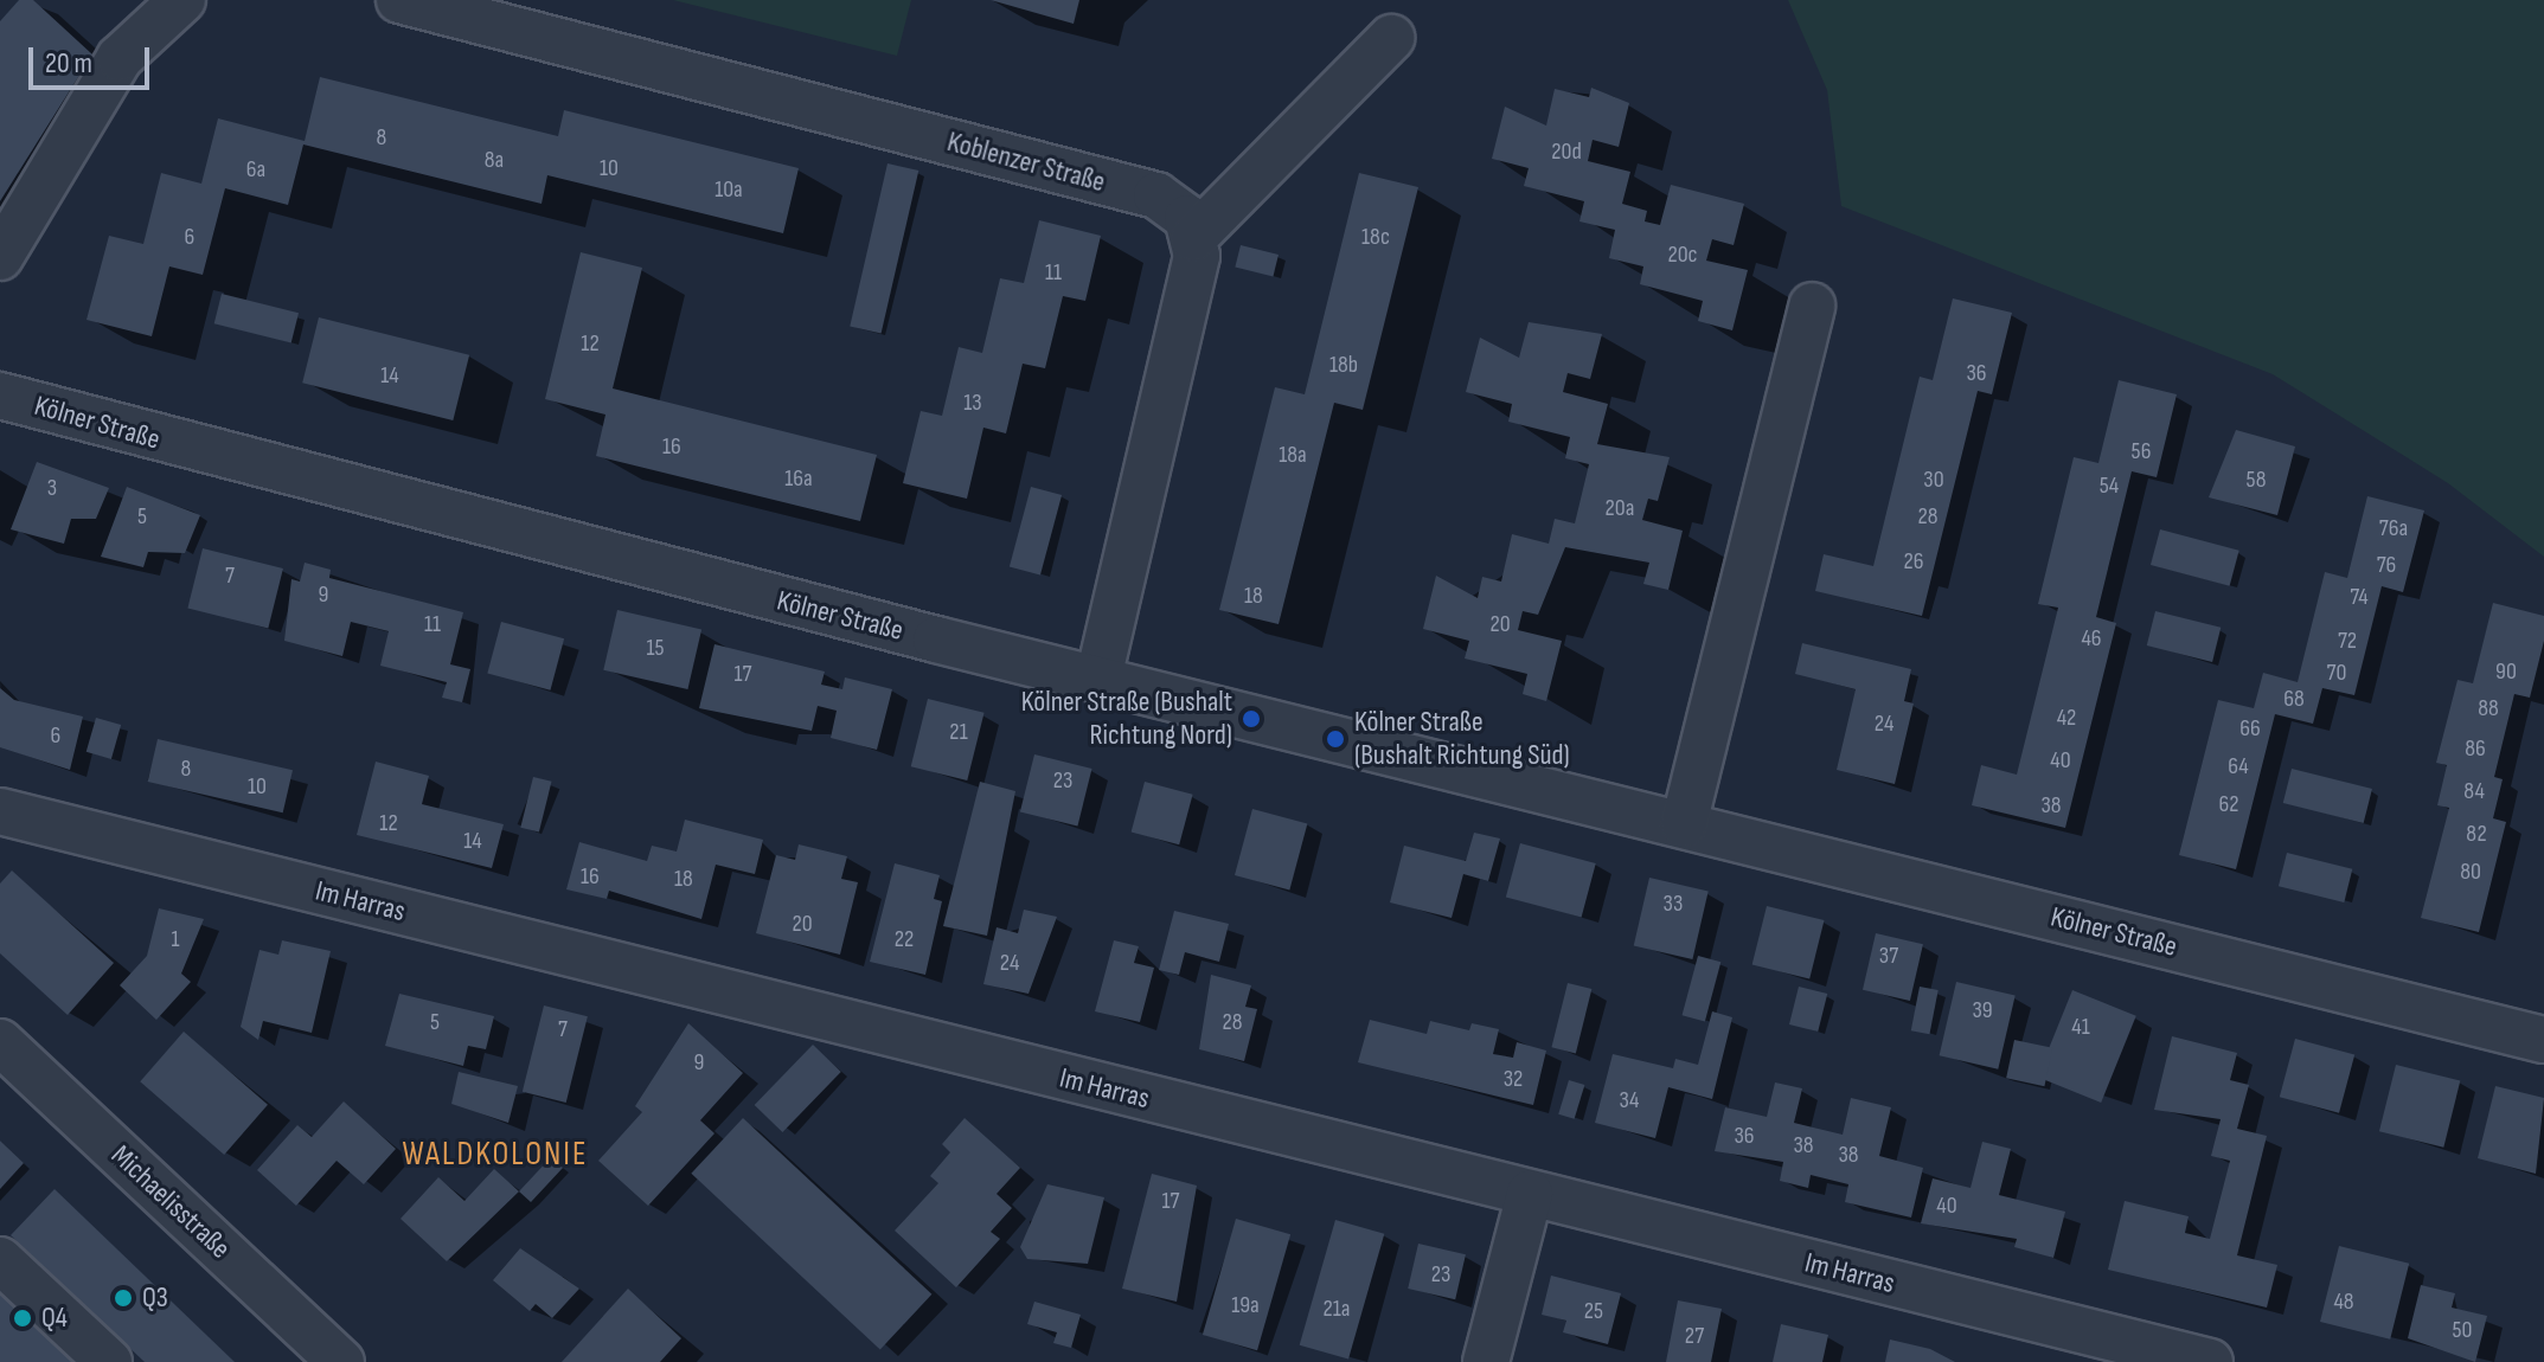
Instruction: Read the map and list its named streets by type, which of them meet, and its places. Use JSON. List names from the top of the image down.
{
  "streets": {
    "street": [
      "Koblenzer Straße",
      "Kölner Straße",
      "Im Harras",
      "Michaelisstraße"
    ]
  },
  "districts": ["WALDKOLONIE"],
  "places": [
    "Kölner Straße (Bushalt Richtung Nord)",
    "Kölner Straße (Bushalt Richtung Süd)",
    "Q3",
    "Q4"
  ],
  "house_numbers": [
    "8",
    "20d",
    "8a",
    "10",
    "6a",
    "10a",
    "6",
    "18c",
    "20c",
    "11",
    "12",
    "18b",
    "36",
    "14",
    "13",
    "16",
    "56",
    "18a",
    "16a",
    "30",
    "58",
    "54",
    "3",
    "20a",
    "5",
    "28",
    "76a",
    "26",
    "76",
    "7",
    "9",
    "18",
    "74",
    "11",
    "20",
    "46",
    "72",
    "15",
    "90",
    "70",
    "17",
    "68",
    "88",
    "42",
    "24",
    "66",
    "21",
    "6",
    "86",
    "40",
    "64",
    "8",
    "23",
    "10",
    "84",
    "62",
    "38",
    "12",
    "82",
    "14",
    "80",
    "16",
    "18",
    "33",
    "20",
    "1",
    "22",
    "37",
    "24",
    "39",
    "5",
    "28",
    "41",
    "7",
    "9",
    "32",
    "34",
    "36",
    "38",
    "38",
    "17",
    "40",
    "23",
    "48",
    "19a",
    "21a",
    "25",
    "50",
    "27"
  ],
  "scale_bar": "20 m"
}
